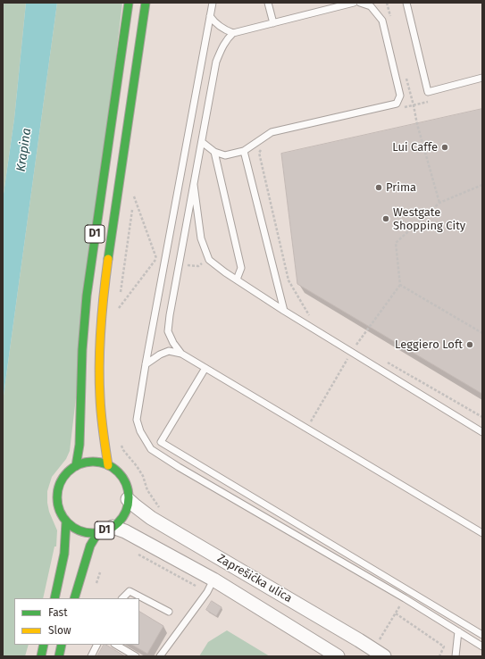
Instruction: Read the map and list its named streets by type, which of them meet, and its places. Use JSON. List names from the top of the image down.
{
  "streets": {
    "main road": ["D1"],
    "street": ["Zaprešićka ulica"]
  },
  "crossings": [
    ["D1", "Zaprešićka ulica"]
  ],
  "water": ["Krapina"],
  "places": [
    "Lui Caffe",
    "Prima",
    "Westgate Shopping City",
    "Leggiero Loft"
  ],
  "legend": ["Fast", "Slow"]
}
